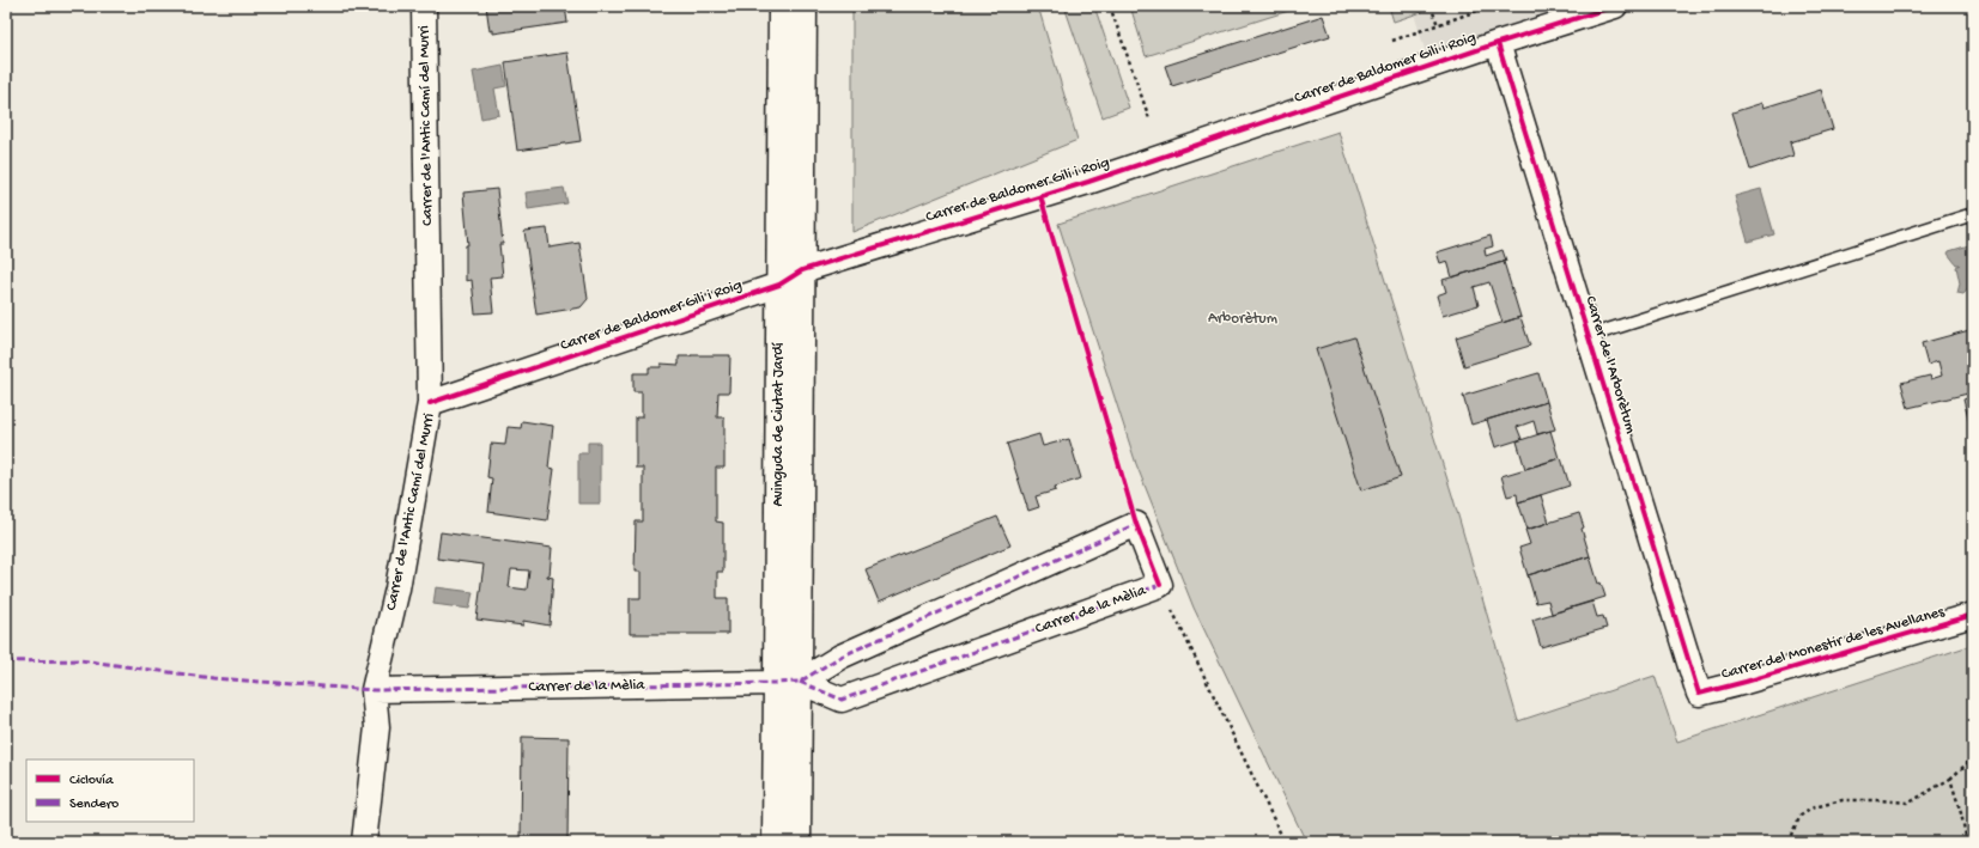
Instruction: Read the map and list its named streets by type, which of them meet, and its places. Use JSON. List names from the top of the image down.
{
  "streets": {
    "street": [
      "Carrer de Baldomer Gili i Roig",
      "Carrer de l'Antic Camí del Murri",
      "Carrer de l'Arborètum",
      "Avinguda de Ciutat Jardí",
      "Carrer de la Mèlia",
      "Carrer del Monestir de les Avellanes"
    ]
  },
  "crossings": [
    ["Carrer de Baldomer Gili i Roig", "Carrer de l'Antic Camí del Murri"],
    ["Carrer de Baldomer Gili i Roig", "Carrer de l'Arborètum"],
    ["Carrer de Baldomer Gili i Roig", "Avinguda de Ciutat Jardí"],
    ["Carrer de l'Antic Camí del Murri", "Carrer de la Mèlia"],
    ["Carrer de l'Arborètum", "Carrer del Monestir de les Avellanes"],
    ["Avinguda de Ciutat Jardí", "Carrer de la Mèlia"]
  ],
  "parks": ["Arborètum"],
  "legend": ["Ciclovía", "Sendero"]
}
